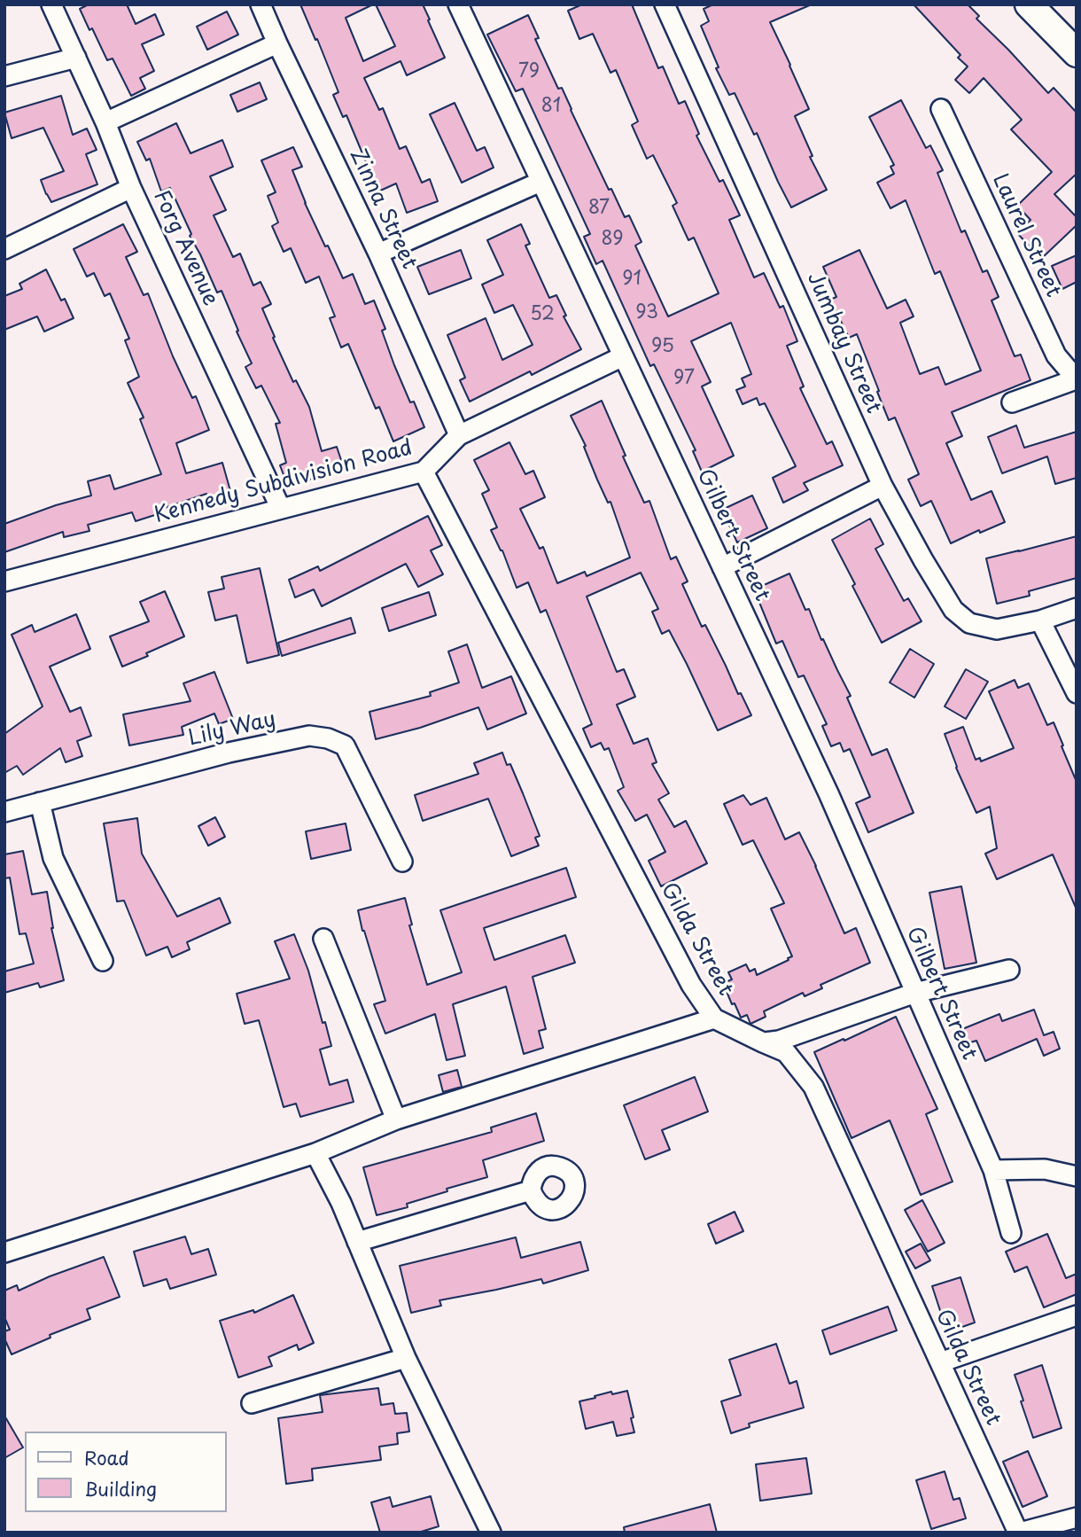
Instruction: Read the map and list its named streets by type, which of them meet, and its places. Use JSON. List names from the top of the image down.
{
  "streets": {
    "street": [
      "Zinna Street",
      "Laurel Street",
      "Forg Avenue",
      "Jumbay Street",
      "Kennedy Subdivision Road",
      "Gilbert Street",
      "Lily Way",
      "Gilda Street"
    ]
  },
  "crossings": [
    ["Zinna Street", "Kennedy Subdivision Road"],
    ["Forg Avenue", "Kennedy Subdivision Road"],
    ["Kennedy Subdivision Road", "Gilbert Street"],
    ["Kennedy Subdivision Road", "Gilda Street"]
  ],
  "house_numbers": [
    "79",
    "81",
    "87",
    "89",
    "91",
    "93",
    "52",
    "95",
    "97"
  ],
  "legend": ["Road", "Building"]
}
